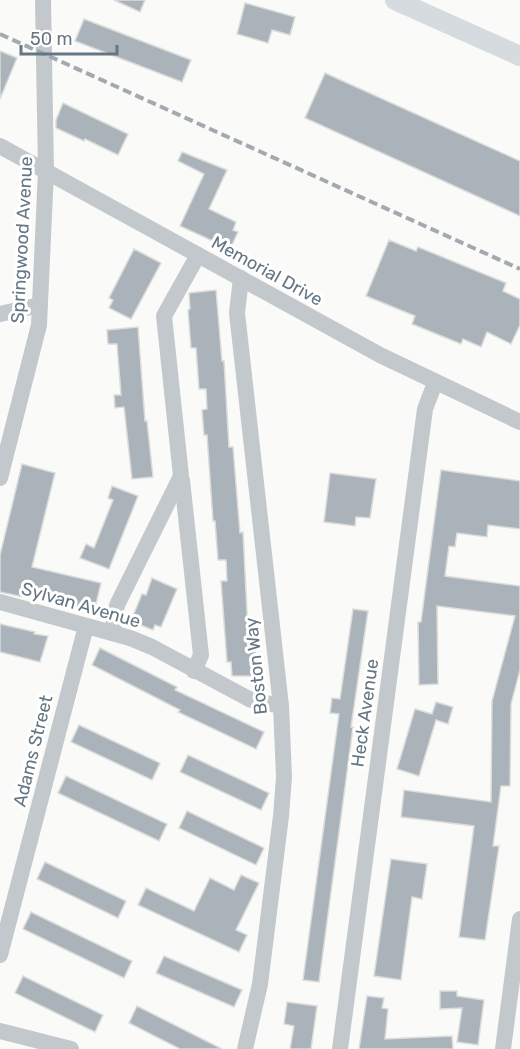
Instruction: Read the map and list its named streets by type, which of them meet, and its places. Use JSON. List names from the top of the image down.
{
  "streets": {
    "street": [
      "Springwood Avenue",
      "Memorial Drive",
      "Sylvan Avenue",
      "Boston Way",
      "Heck Avenue",
      "Adams Street"
    ]
  },
  "crossings": [
    ["Springwood Avenue", "Memorial Drive"],
    ["Memorial Drive", "Boston Way"],
    ["Memorial Drive", "Heck Avenue"],
    ["Sylvan Avenue", "Boston Way"],
    ["Sylvan Avenue", "Adams Street"]
  ],
  "scale_bar": "50 m"
}
